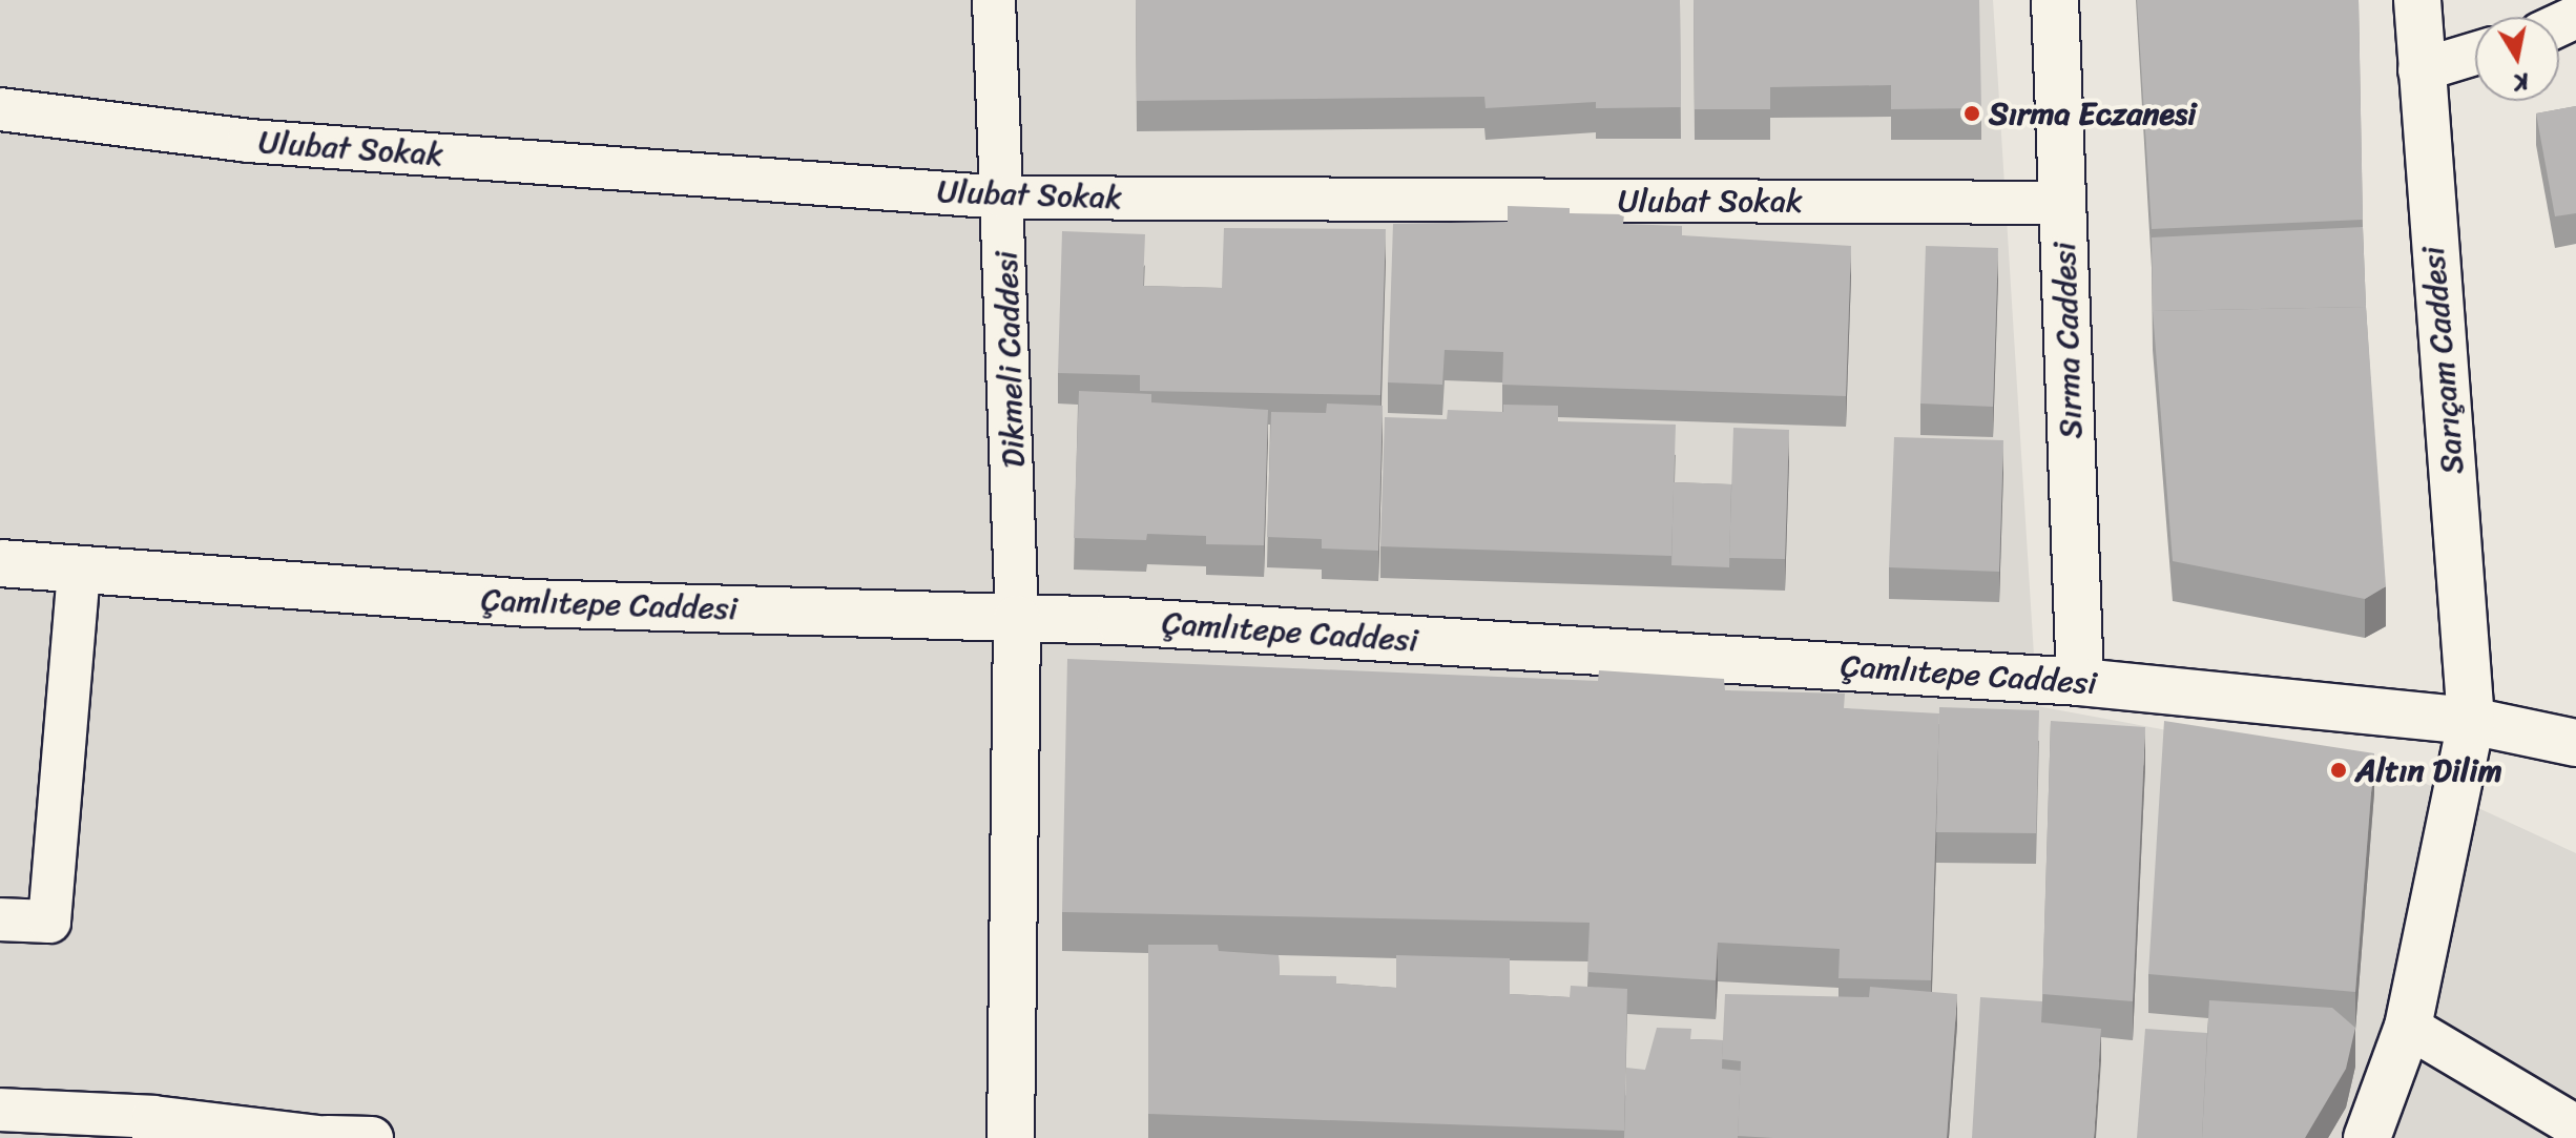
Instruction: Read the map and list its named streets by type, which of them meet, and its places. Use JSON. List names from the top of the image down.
{
  "streets": {
    "street": [
      "Ulubat Sokak",
      "Sırma Caddesi",
      "Dikmeli Caddesi",
      "Sarıçam Caddesi",
      "Çamlıtepe Caddesi"
    ]
  },
  "crossings": [
    ["Ulubat Sokak", "Sırma Caddesi"],
    ["Ulubat Sokak", "Dikmeli Caddesi"],
    ["Sırma Caddesi", "Çamlıtepe Caddesi"],
    ["Dikmeli Caddesi", "Çamlıtepe Caddesi"],
    ["Sarıçam Caddesi", "Çamlıtepe Caddesi"]
  ],
  "places": ["Sırma Eczanesi", "Altın Dilim"],
  "north": "bottom"
}
